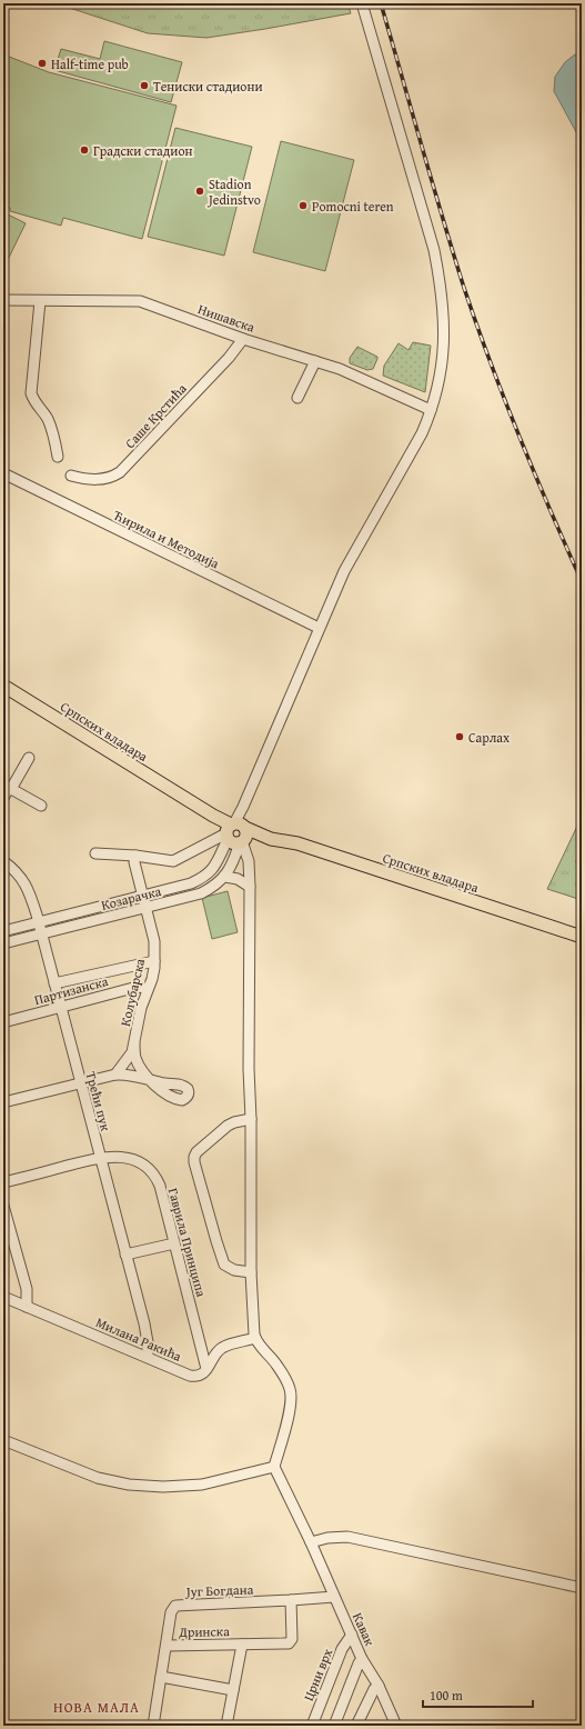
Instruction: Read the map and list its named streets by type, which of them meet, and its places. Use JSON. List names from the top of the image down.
{
  "streets": {
    "main road": ["Српских владара"],
    "street": [
      "Нишавска",
      "Саше Крстића",
      "Ћирила и Методија",
      "Козарачка",
      "Партизанска",
      "Колубарска",
      "Трећи пук",
      "Гаврила Принципа",
      "Милана Ракића",
      "Југ Богдана",
      "Кавак",
      "Дринска",
      "Црни врх"
    ]
  },
  "crossings": [
    ["Нишавска", "Саше Крстића"],
    ["Српских владара", "Козарачка"],
    ["Козарачка", "Колубарска"],
    ["Козарачка", "Трећи пук"],
    ["Партизанска", "Колубарска"],
    ["Партизанска", "Трећи пук"],
    ["Колубарска", "Трећи пук"],
    ["Трећи пук", "Гаврила Принципа"],
    ["Трећи пук", "Милана Ракића"],
    ["Гаврила Принципа", "Милана Ракића"],
    ["Југ Богдана", "Кавак"],
    ["Југ Богдана", "Дринска"],
    ["Кавак", "Црни врх"]
  ],
  "districts": ["НОВА МАЛА"],
  "places": [
    "Half-time pub",
    "Тениски стадиони",
    "Градски стадион",
    "Stadion Jedinstvo",
    "Pomocni teren",
    "Сарлах"
  ],
  "scale_bar": "100 m"
}
